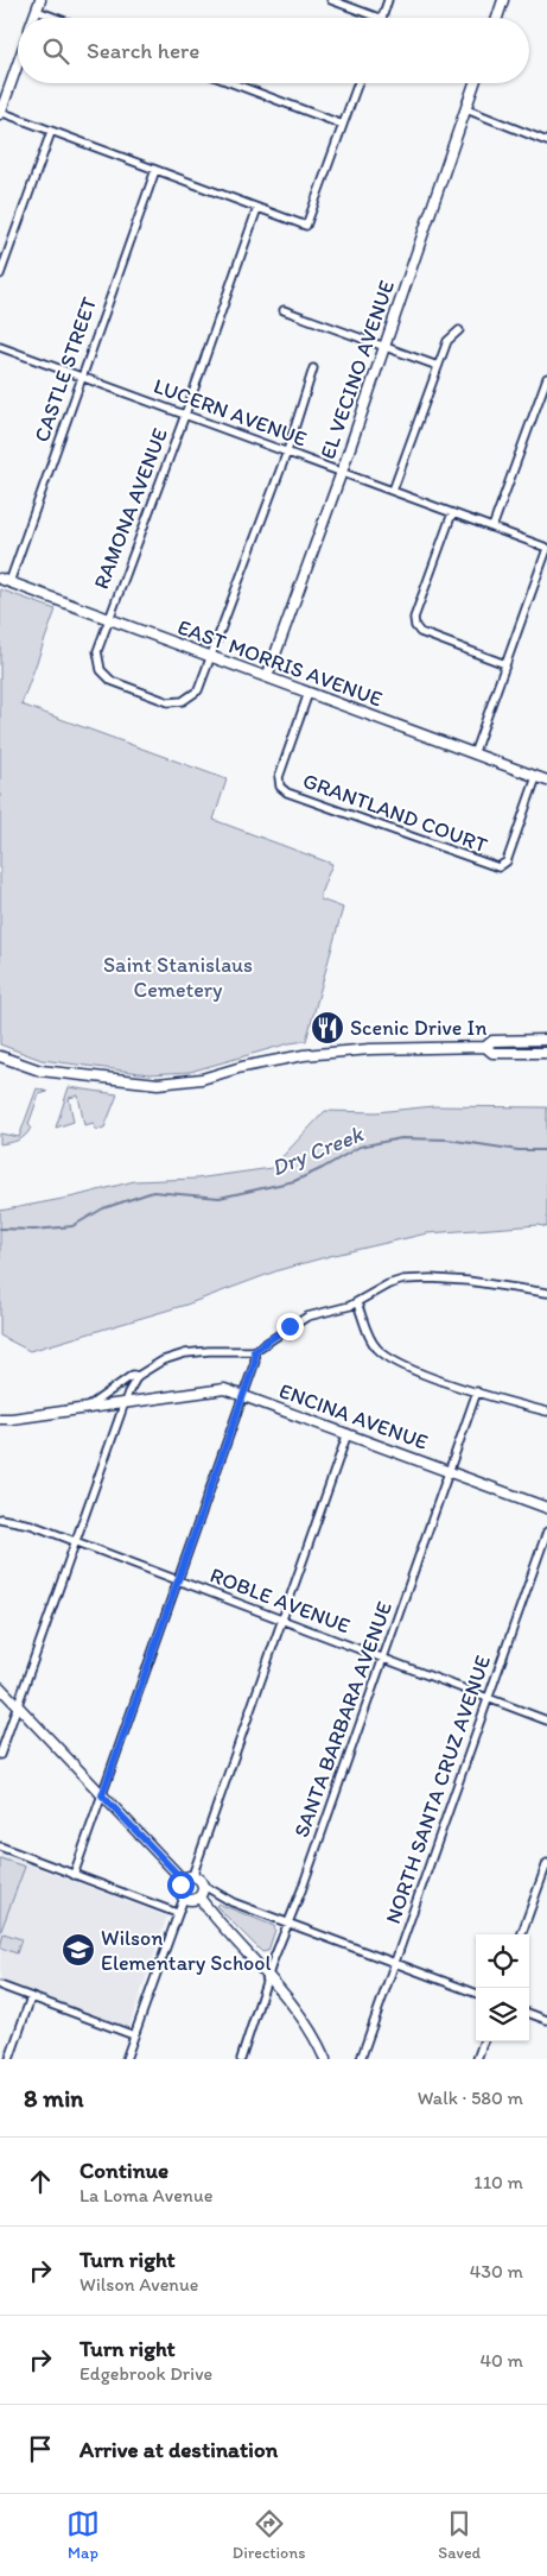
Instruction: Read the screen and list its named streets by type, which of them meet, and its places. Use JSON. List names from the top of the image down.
{
  "streets": {
    "street": [
      "CASTLE STREET",
      "EL VECINO AVENUE",
      "LUCERN AVENUE",
      "RAMONA AVENUE",
      "EAST MORRIS AVENUE",
      "GRANTLAND COURT",
      "ENCINA AVENUE",
      "ROBLE AVENUE",
      "SANTA BARBARA AVENUE",
      "NORTH SANTA CRUZ AVENUE"
    ]
  },
  "crossings": [
    ["CASTLE STREET", "LUCERN AVENUE"],
    ["CASTLE STREET", "EAST MORRIS AVENUE"],
    ["EL VECINO AVENUE", "LUCERN AVENUE"],
    ["EL VECINO AVENUE", "EAST MORRIS AVENUE"],
    ["LUCERN AVENUE", "RAMONA AVENUE"],
    ["RAMONA AVENUE", "EAST MORRIS AVENUE"],
    ["EAST MORRIS AVENUE", "GRANTLAND COURT"],
    ["ENCINA AVENUE", "SANTA BARBARA AVENUE"],
    ["ROBLE AVENUE", "SANTA BARBARA AVENUE"],
    ["ROBLE AVENUE", "NORTH SANTA CRUZ AVENUE"]
  ],
  "water": ["Dry Creek"],
  "parks": ["Saint Stanislaus Cemetery"],
  "places": {
    "restaurant": ["Scenic Drive In"],
    "school or university": ["Wilson Elementary School"]
  },
  "page": {
    "search": "Search here",
    "heading": ["8 min", "Walk · 580 m"],
    "list": [
      ["Continue", "La Loma Avenue", "110 m"],
      ["Turn right", "Wilson Avenue", "430 m"],
      ["Turn right", "Edgebrook Drive", "40 m"],
      "Arrive at destination"
    ],
    "nav": ["Map", "Directions", "Saved"]
  }
}
